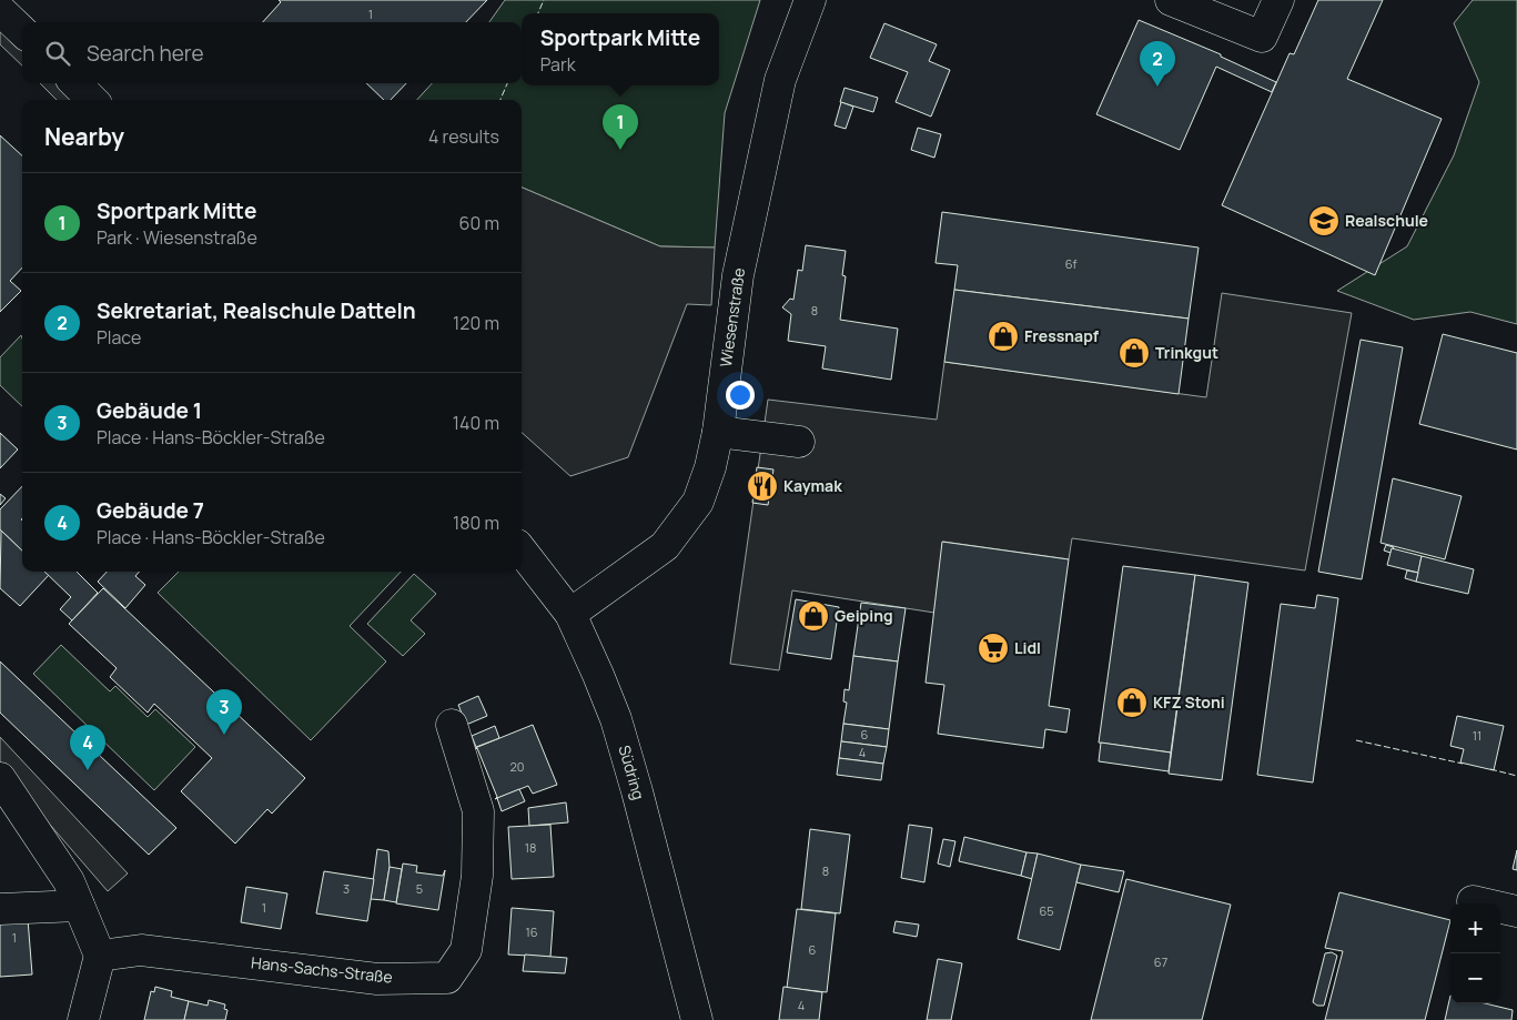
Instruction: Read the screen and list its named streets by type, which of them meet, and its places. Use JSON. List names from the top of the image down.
{
  "streets": {
    "street": ["Wiesenstraße", "Südring", "Hans-Sachs-Straße"]
  },
  "crossings": [
    ["Wiesenstraße", "Südring"]
  ],
  "places": {
    "school or university": ["Realschule"],
    "shop": [
      "Fressnapf",
      "Trinkgut",
      "Geiping",
      "KFZ Stoni"
    ],
    "restaurant": ["Kaymak"],
    "supermarket": ["Lidl"]
  },
  "house_numbers": [
    "1",
    "6f",
    "8",
    "6",
    "11",
    "4",
    "20",
    "18",
    "8",
    "3",
    "5",
    "1",
    "65",
    "16",
    "1",
    "6",
    "67",
    "4"
  ],
  "page": {
    "popup": ["Sportpark Mitte", "Park"],
    "search": "Search here",
    "pins": [
      "2",
      "1",
      "3",
      "4"
    ],
    "heading": ["Nearby", "4 results"],
    "list": [
      {
        "mark": "1",
        "name": "Sportpark Mitte",
        "note": "Park · Wiesenstraße",
        "value": "60 m"
      },
      {
        "mark": "2",
        "name": "Sekretariat, Realschule Datteln",
        "note": "Place",
        "value": "120 m"
      },
      {
        "mark": "3",
        "name": "Gebäude 1",
        "note": "Place · Hans-Böckler-Straße",
        "value": "140 m"
      },
      {
        "mark": "4",
        "name": "Gebäude 7",
        "note": "Place · Hans-Böckler-Straße",
        "value": "180 m"
      }
    ],
    "map_buttons": ["+", "−"]
  }
}
